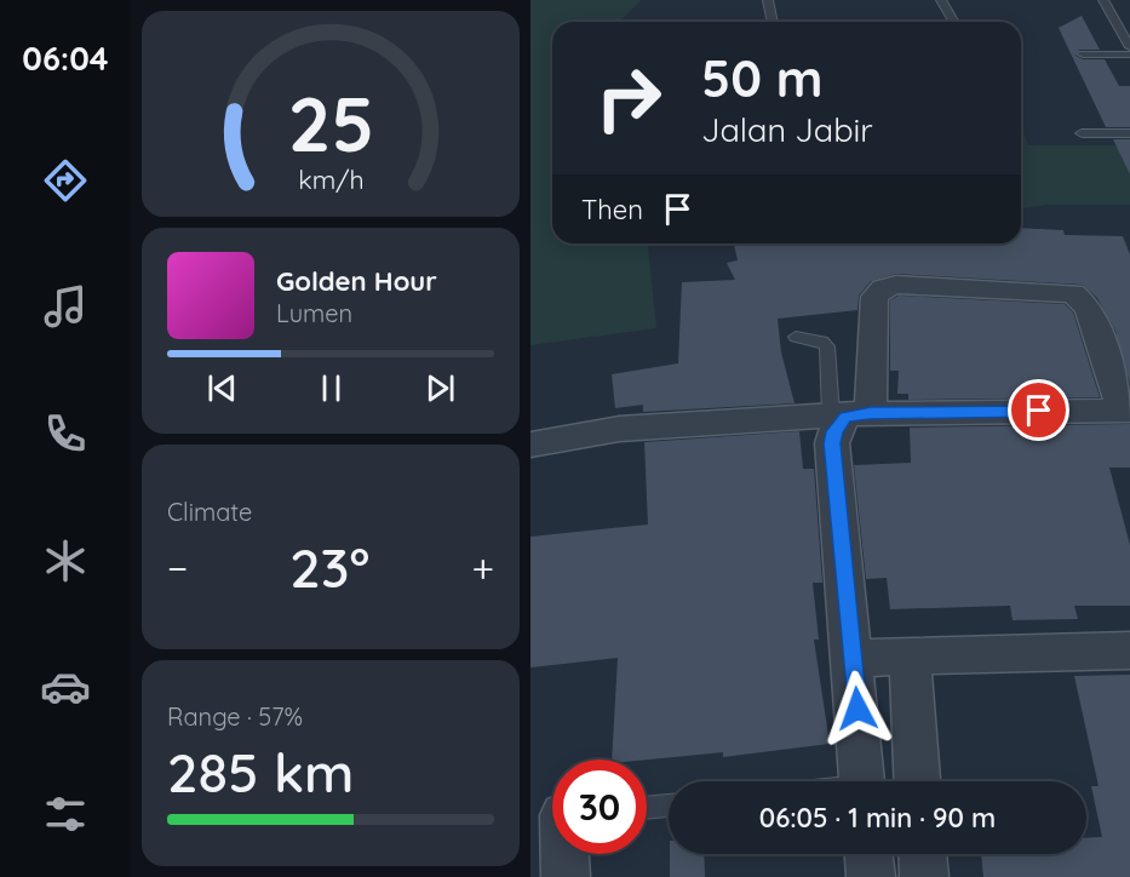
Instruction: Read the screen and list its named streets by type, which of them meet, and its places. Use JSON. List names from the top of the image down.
{
  "page": {
    "tabs": "06:04",
    "turn": ["50 m", "Jalan Jabir"],
    "then": "Then",
    "song": ["Golden Hour", "Lumen"],
    "tile": [
      "Climate",
      ["Range · 57%", "285 km"]
    ],
    "heat": ["−", "23°", "+"],
    "limit": "30",
    "trip": "06:05 · 1 min · 90 m",
    "gauge": ["25", "km/h"]
  }
}
